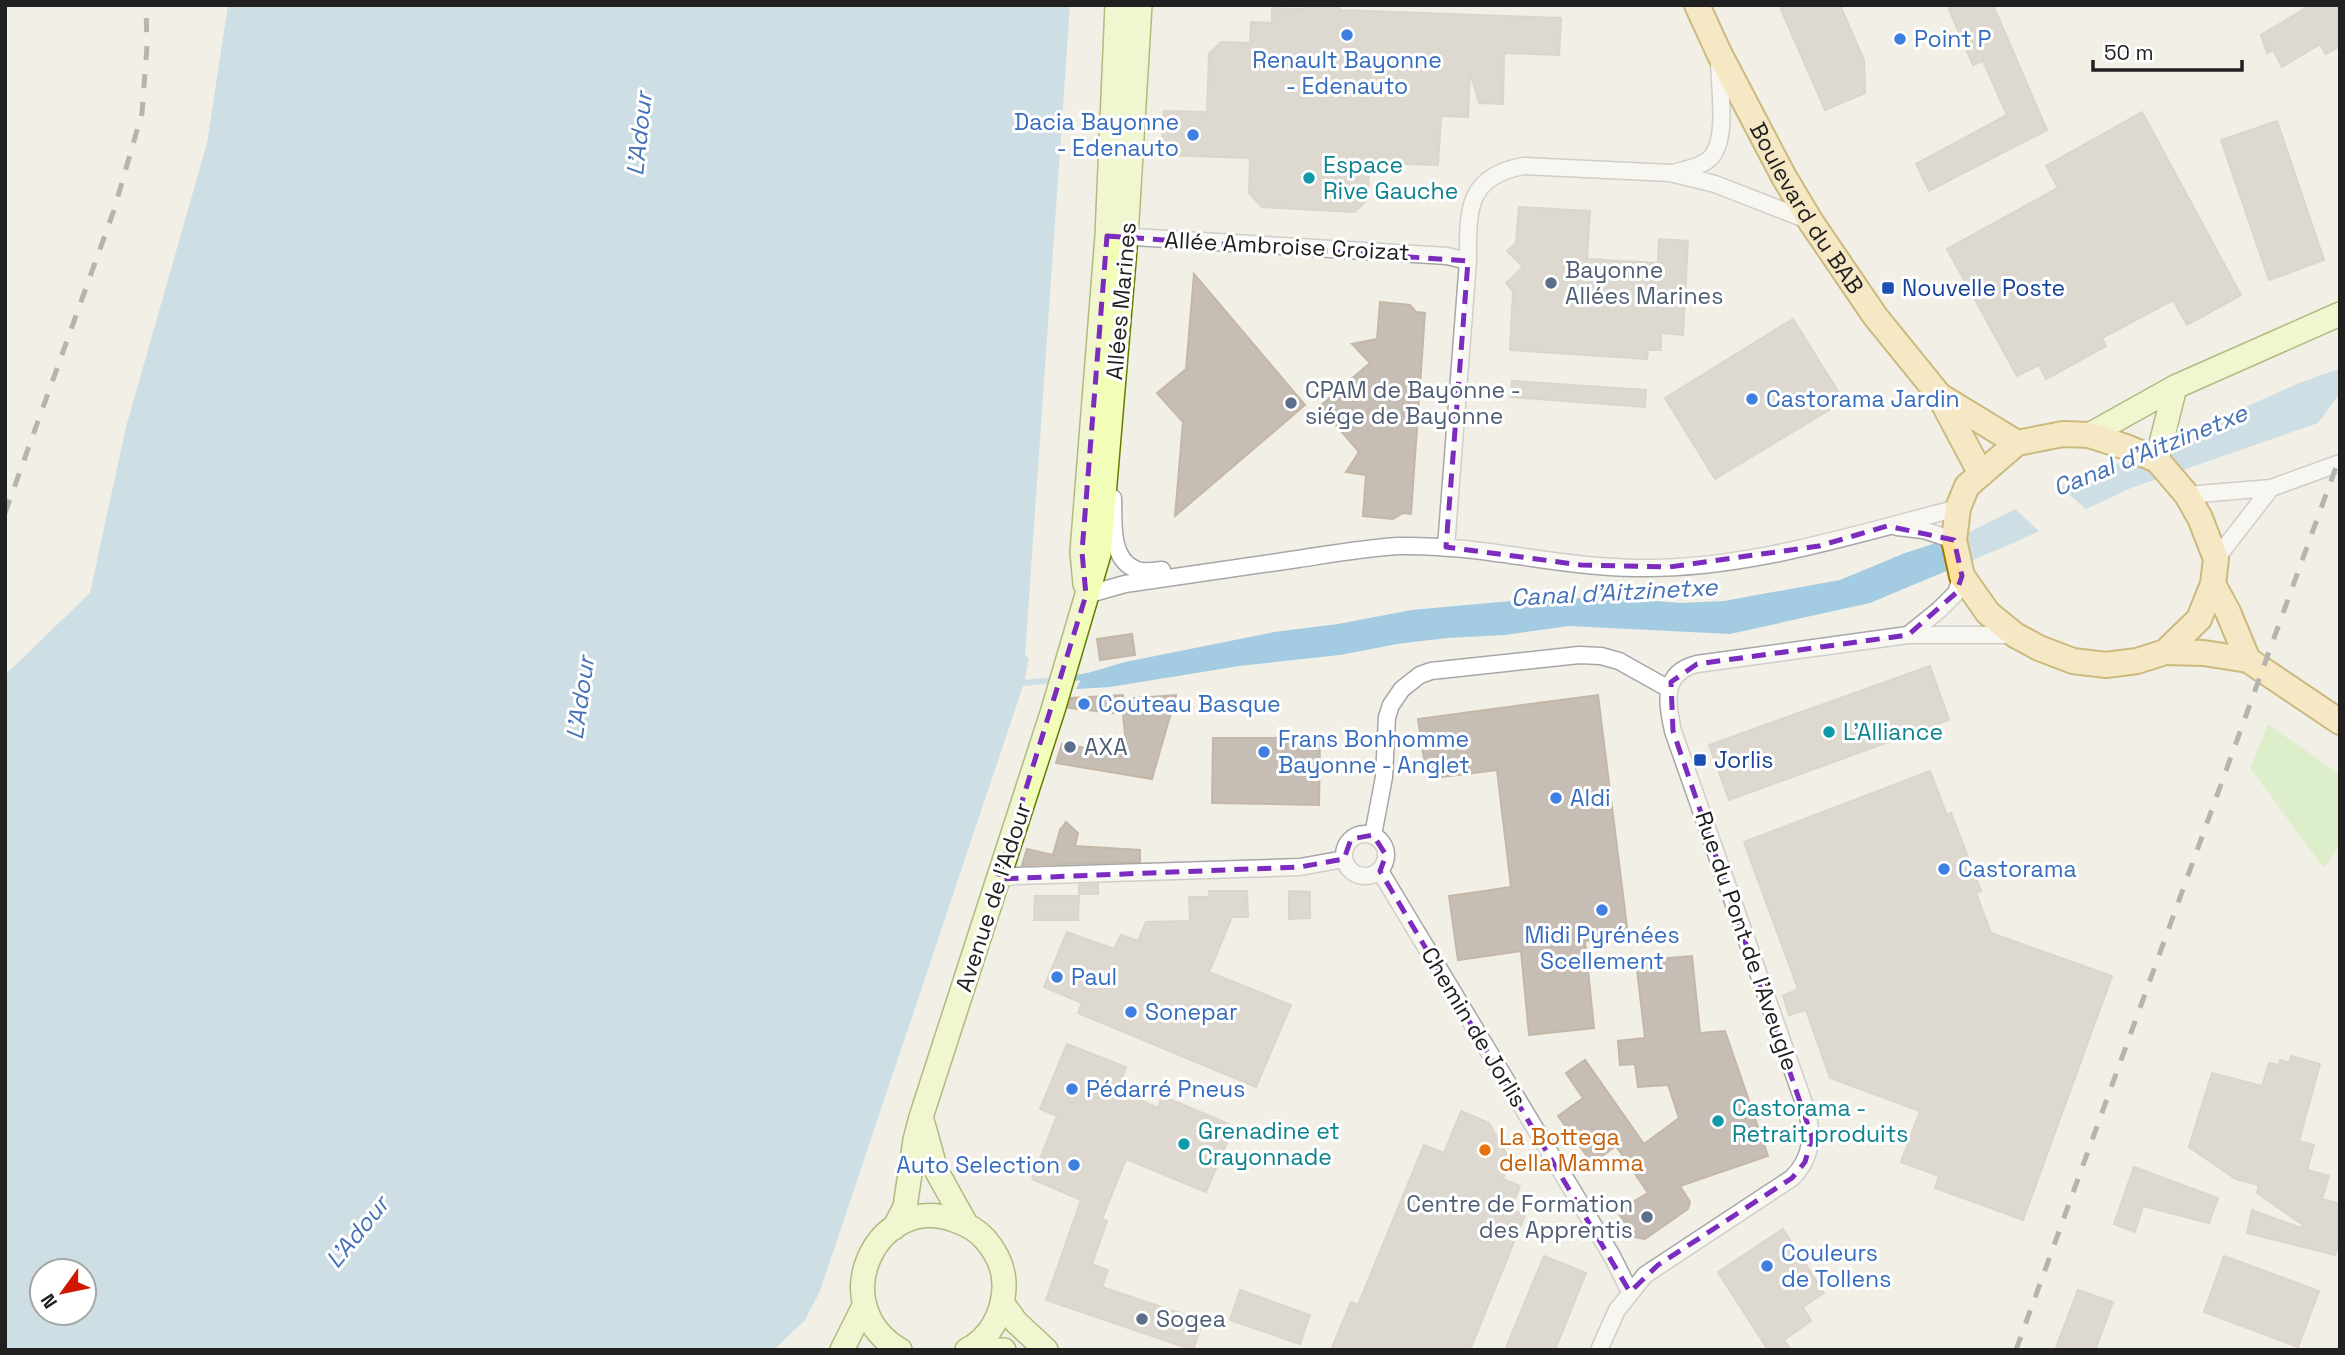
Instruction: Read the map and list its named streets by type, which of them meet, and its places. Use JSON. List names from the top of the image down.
{
  "streets": {
    "main road": ["Boulevard du BAB", "Allées Marines", "Avenue de l'Adour"],
    "street": ["Allée Ambroise Croizat", "Rue du Pont de l'Aveugle", "Chemin de Jorlis"]
  },
  "crossings": [
    ["Allée Ambroise Croizat", "Allées Marines"],
    ["Allées Marines", "Avenue de l'Adour"],
    ["Rue du Pont de l'Aveugle", "Chemin de Jorlis"]
  ],
  "water": ["L'Adour", "Canal d'Aitzinetxe"],
  "places": {
    "other": [
      "Renault Bayonne - Edenauto",
      "Point P",
      "Dacia Bayonne - Edenauto",
      "Espace Rive Gauche",
      "Bayonne Allées Marines",
      "Castorama Jardin",
      "CPAM de Bayonne - siége de Bayonne",
      "Couteau Basque",
      "L'Alliance",
      "AXA",
      "Frans Bonhomme Bayonne - Anglet",
      "Aldi",
      "Castorama",
      "Midi Pyrénées Scellement",
      "Paul",
      "Sonepar",
      "Pédarré Pneus",
      "Castorama - Retrait produits",
      "Grenadine et Crayonnade",
      "La Bottega della Mamma",
      "Auto Selection",
      "Centre de Formation des Apprentis",
      "Couleurs de Tollens",
      "Sogea"
    ],
    "transit": ["Nouvelle Poste", "Jorlis"]
  },
  "scale_bar": "50 m",
  "north": "bottom left"
}
